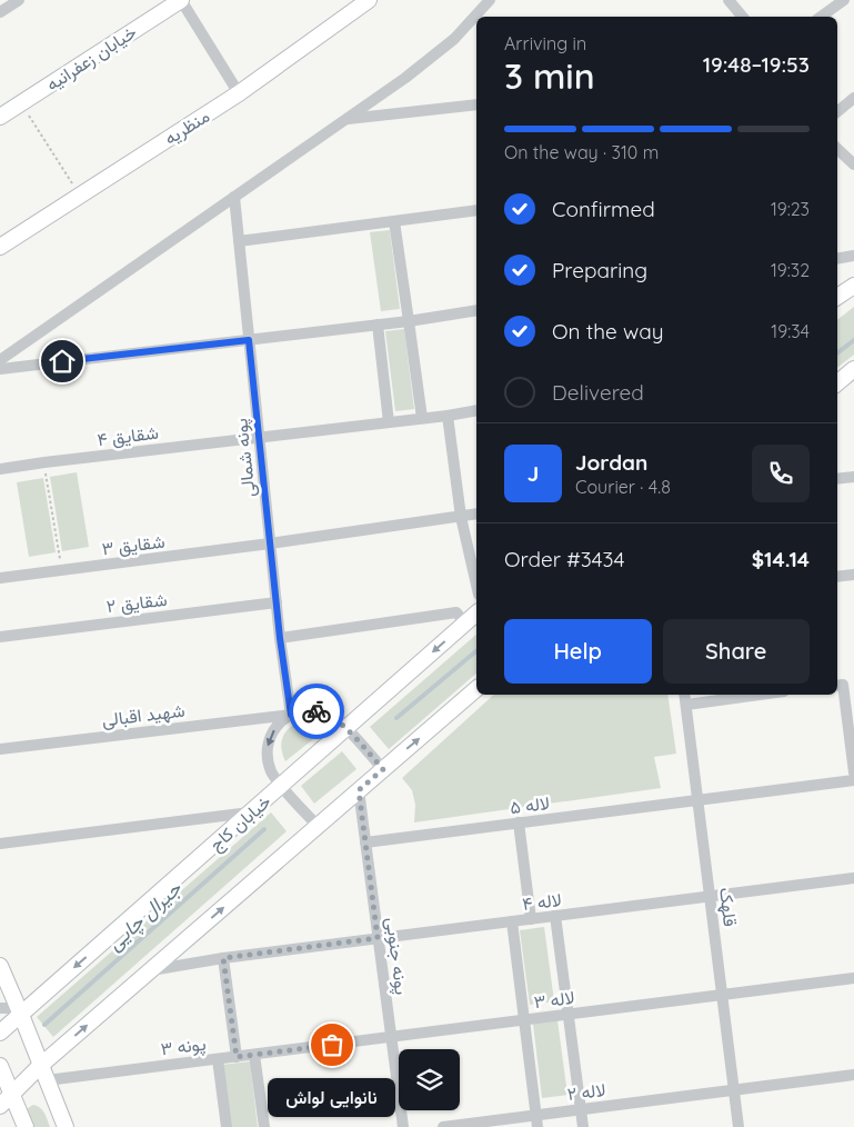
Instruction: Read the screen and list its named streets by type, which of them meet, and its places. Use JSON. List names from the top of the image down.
{
  "streets": {
    "main road": ["خیابان زعفرانیه", "منظریه", "خیابان کاج"],
    "street": [
      "شقایق ۴",
      "پونه شمالی",
      "شقایق ۳",
      "شقایق ۲",
      "شهید اقبالی",
      "لاله ۵",
      "لاله ۴",
      "قلهک",
      "پونه جنوبی",
      "لاله ۳",
      "پونه ۳",
      "لاله ۲"
    ]
  },
  "crossings": [
    ["شقایق ۴", "پونه شمالی"],
    ["پونه شمالی", "شقایق ۳"],
    ["پونه شمالی", "شقایق ۲"],
    ["پونه شمالی", "شهید اقبالی"],
    ["شهید اقبالی", "خیابان کاج"],
    ["لاله ۵", "قلهک"],
    ["لاله ۵", "پونه جنوبی"],
    ["لاله ۴", "قلهک"],
    ["لاله ۴", "پونه جنوبی"],
    ["قلهک", "لاله ۳"],
    ["قلهک", "لاله ۲"],
    ["پونه جنوبی", "لاله ۳"],
    ["پونه جنوبی", "پونه ۳"],
    ["لاله ۳", "پونه ۳"]
  ],
  "water": ["جیرال چایی"],
  "places": ["نانوایی لواش"],
  "page": {
    "heading": ["3 min", "Arriving in", "19:48–19:53"],
    "panel": [
      "Jordan",
      "Courier · 4.8",
      "Order #3434",
      "$14.14"
    ],
    "bar": "On the way · 310 m",
    "list": [
      ["Confirmed", "19:23"],
      ["Preparing", "19:32"],
      ["On the way", "19:34"],
      "Delivered"
    ],
    "round": "J",
    "buttons": ["Help", "Share"],
    "bubble": "نانوایی لواش"
  }
}
